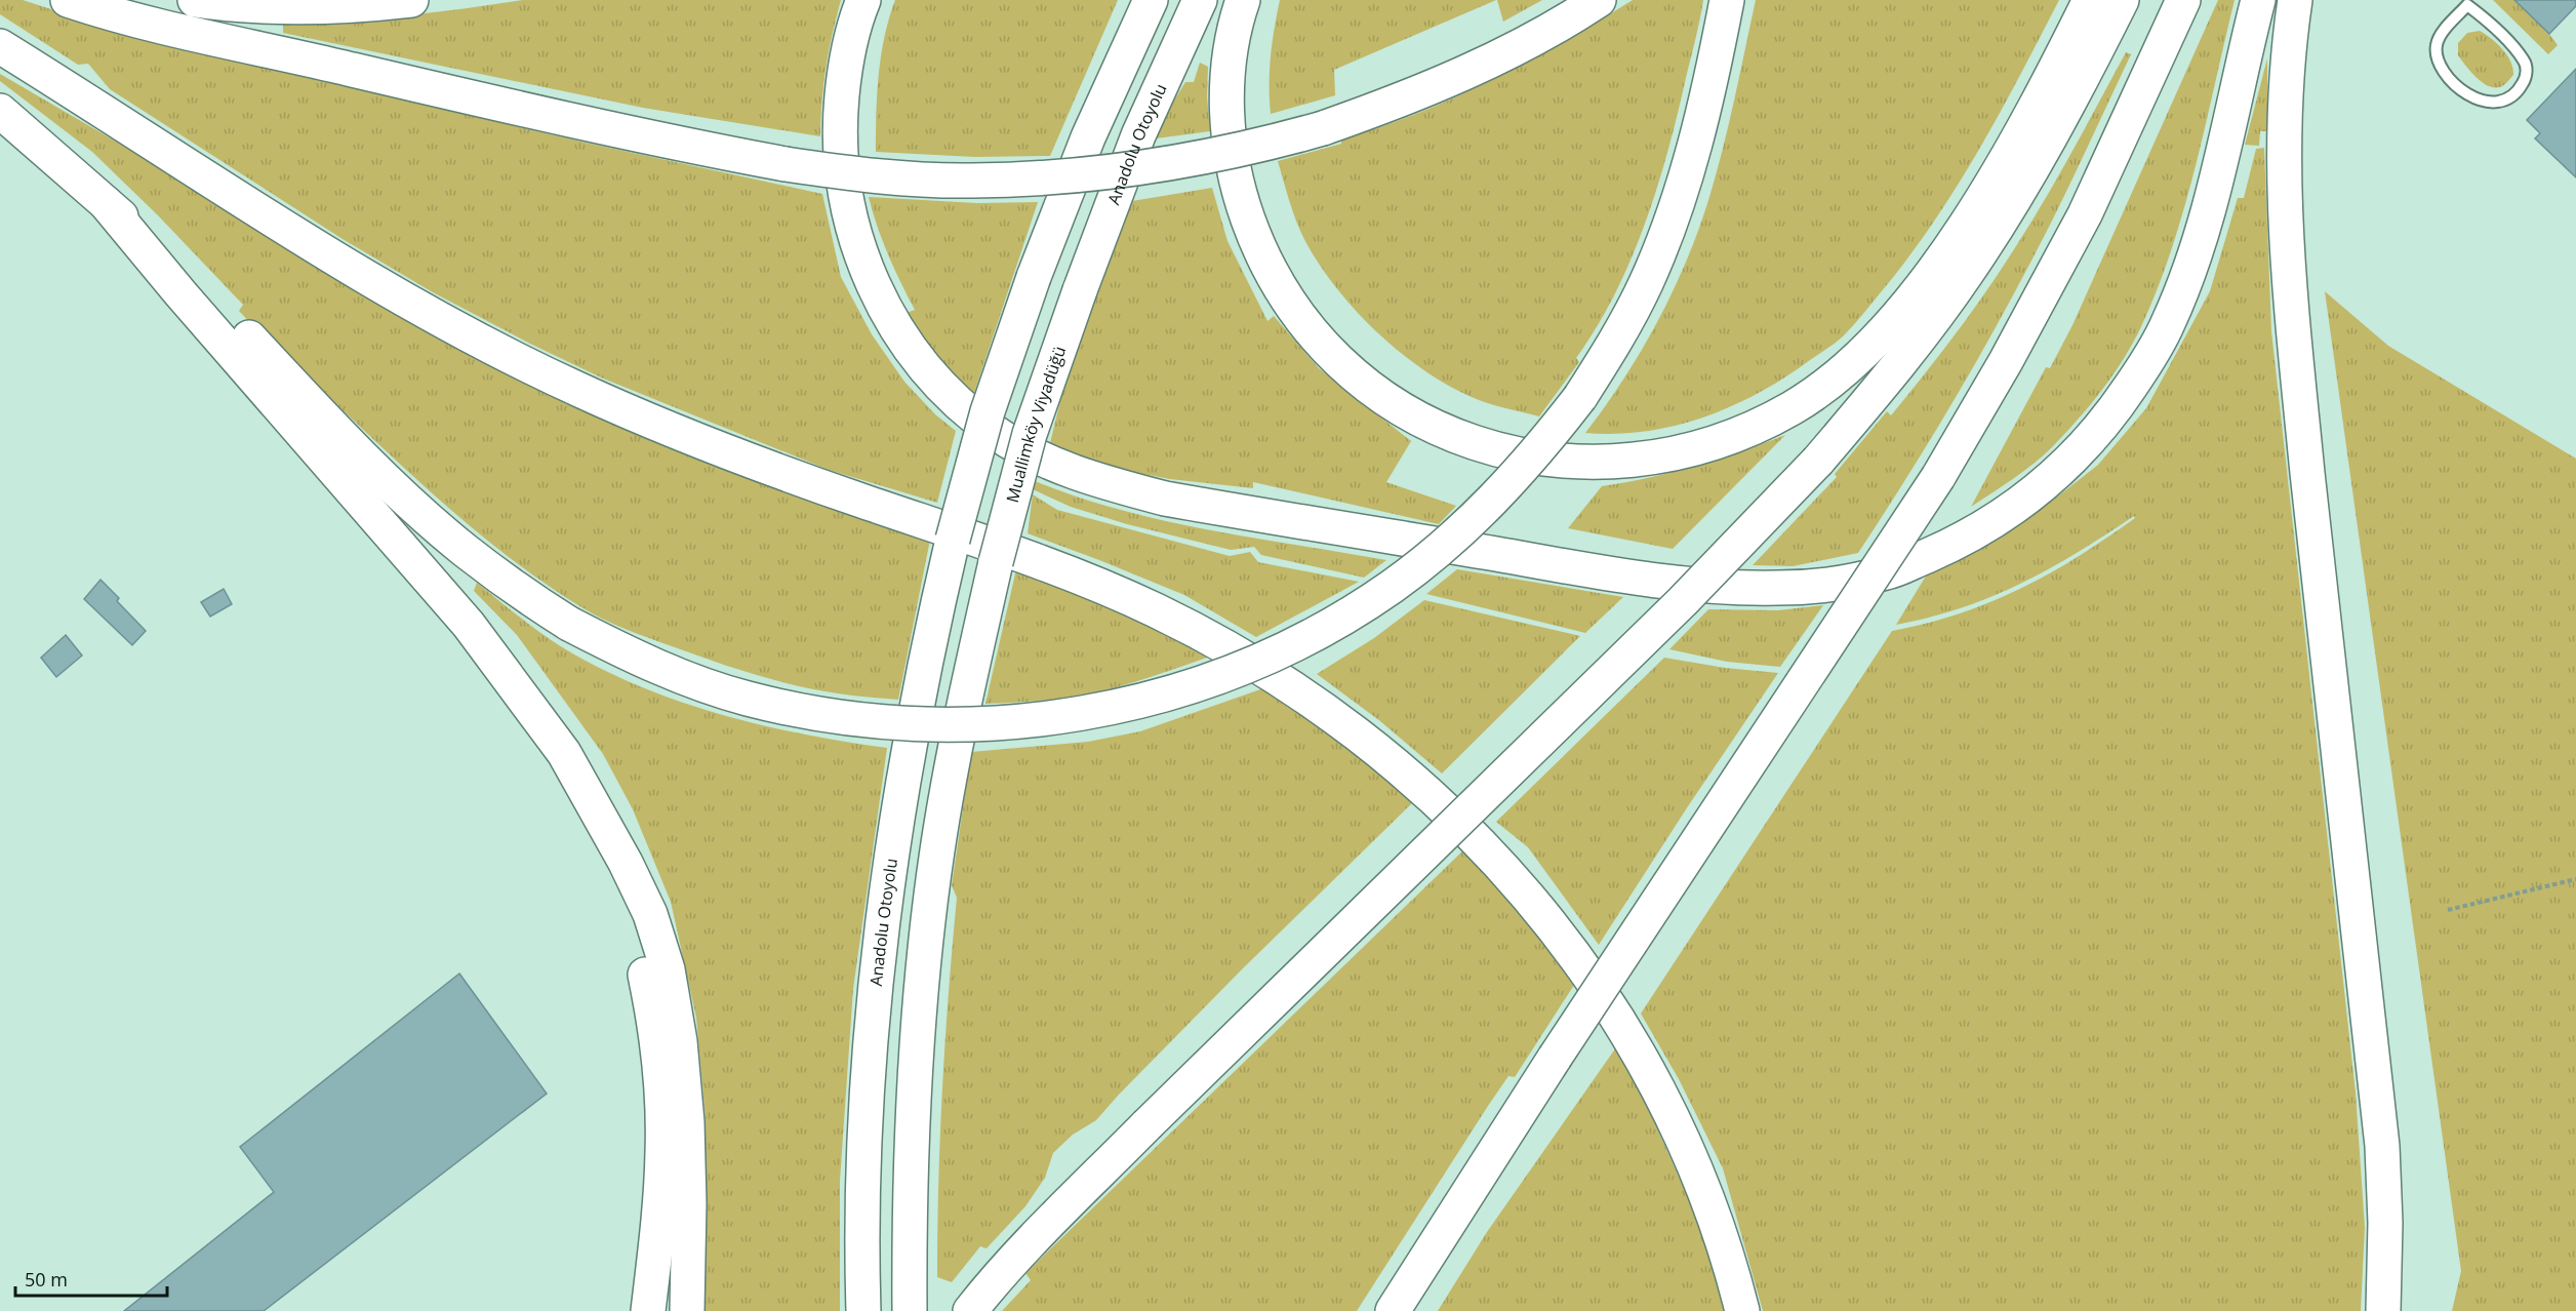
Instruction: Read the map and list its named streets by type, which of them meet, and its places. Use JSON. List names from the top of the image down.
{
  "streets": {
    "highway": ["Anadolu Otoyolu", "Muallimköy Viyadüğü"]
  },
  "crossings": [
    ["Anadolu Otoyolu", "Muallimköy Viyadüğü"]
  ],
  "scale_bar": "50 m"
}
